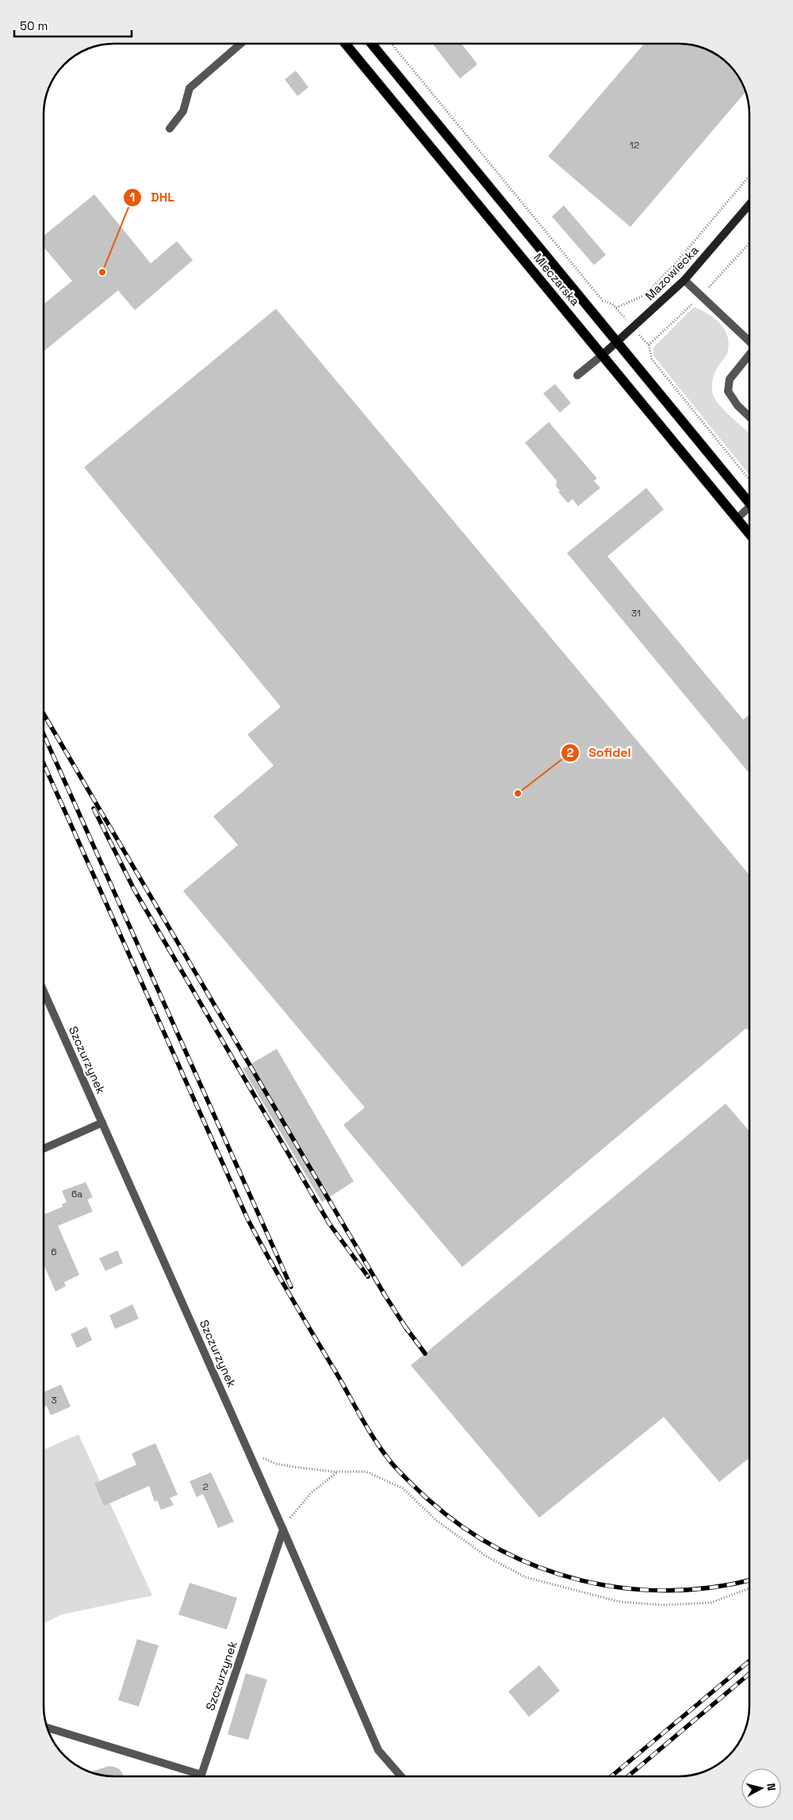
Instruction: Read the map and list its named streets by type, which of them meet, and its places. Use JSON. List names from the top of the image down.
{
  "streets": {
    "main road": ["Mleczarska"],
    "street": ["Mazowiecka", "Szczurzynek"]
  },
  "crossings": [
    ["Mazowiecka", "Mleczarska"]
  ],
  "places": ["DHL", "Sofidel"],
  "house_numbers": [
    "12",
    "31",
    "6a",
    "6",
    "3",
    "2"
  ],
  "scale_bar": "50 m",
  "north": "right"
}
